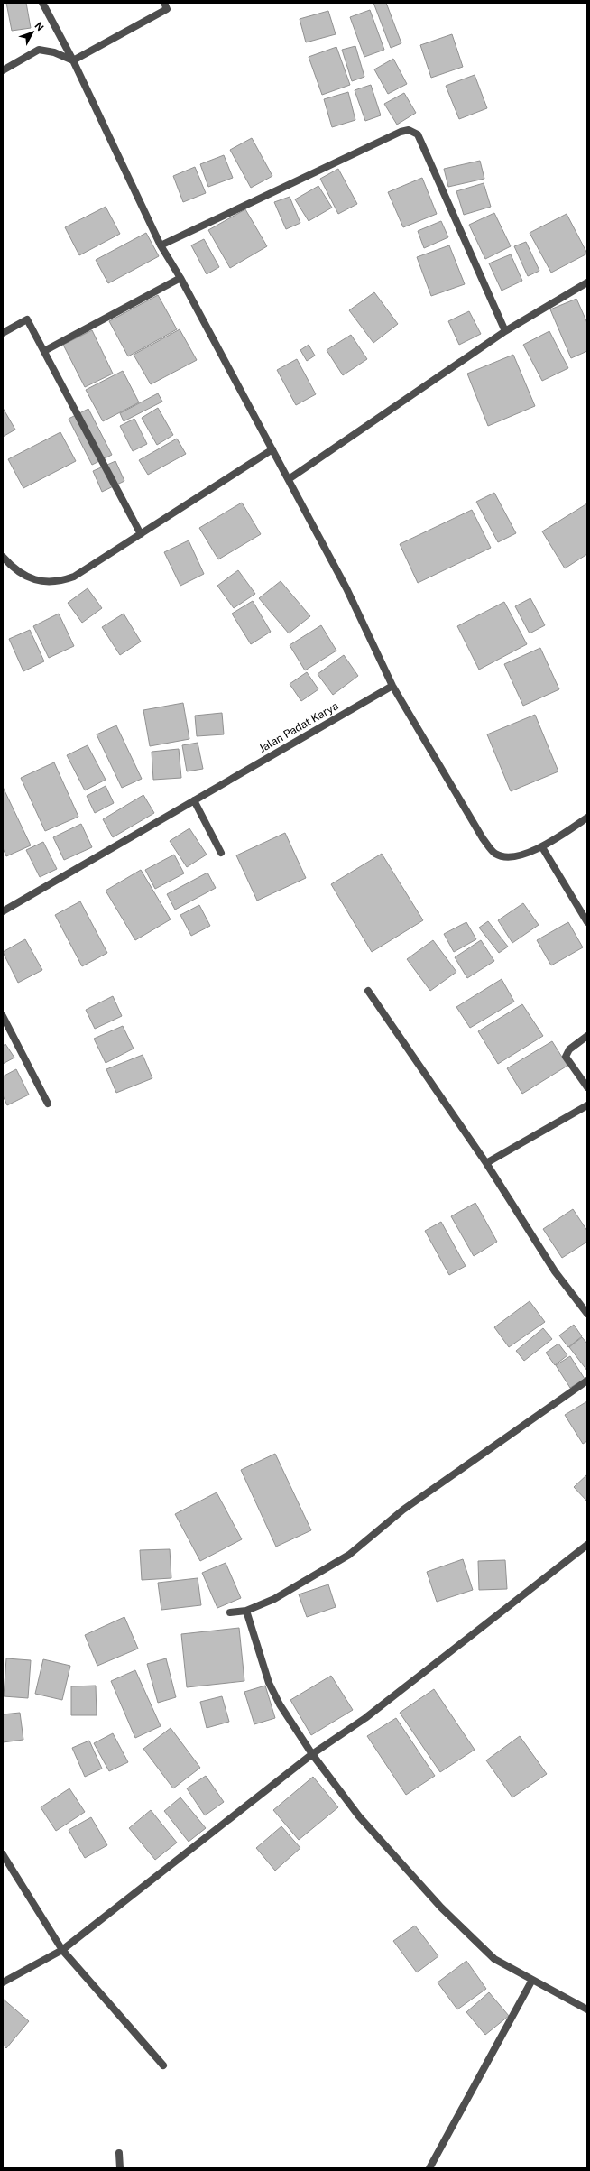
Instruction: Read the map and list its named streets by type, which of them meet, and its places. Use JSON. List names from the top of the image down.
{
  "streets": {
    "street": ["Jalan Padat Karya"]
  },
  "north": "top right"
}
